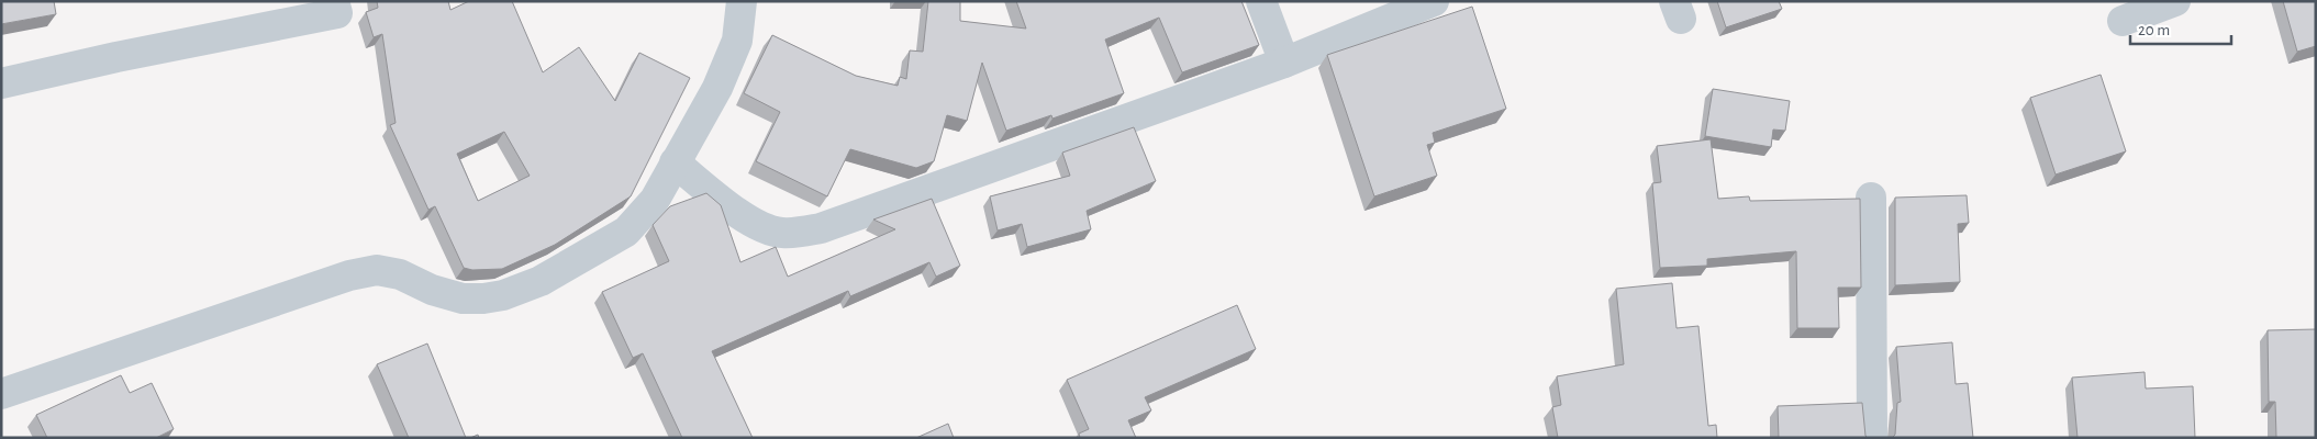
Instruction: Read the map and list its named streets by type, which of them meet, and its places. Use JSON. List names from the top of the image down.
{
  "scale_bar": "20 m"
}
